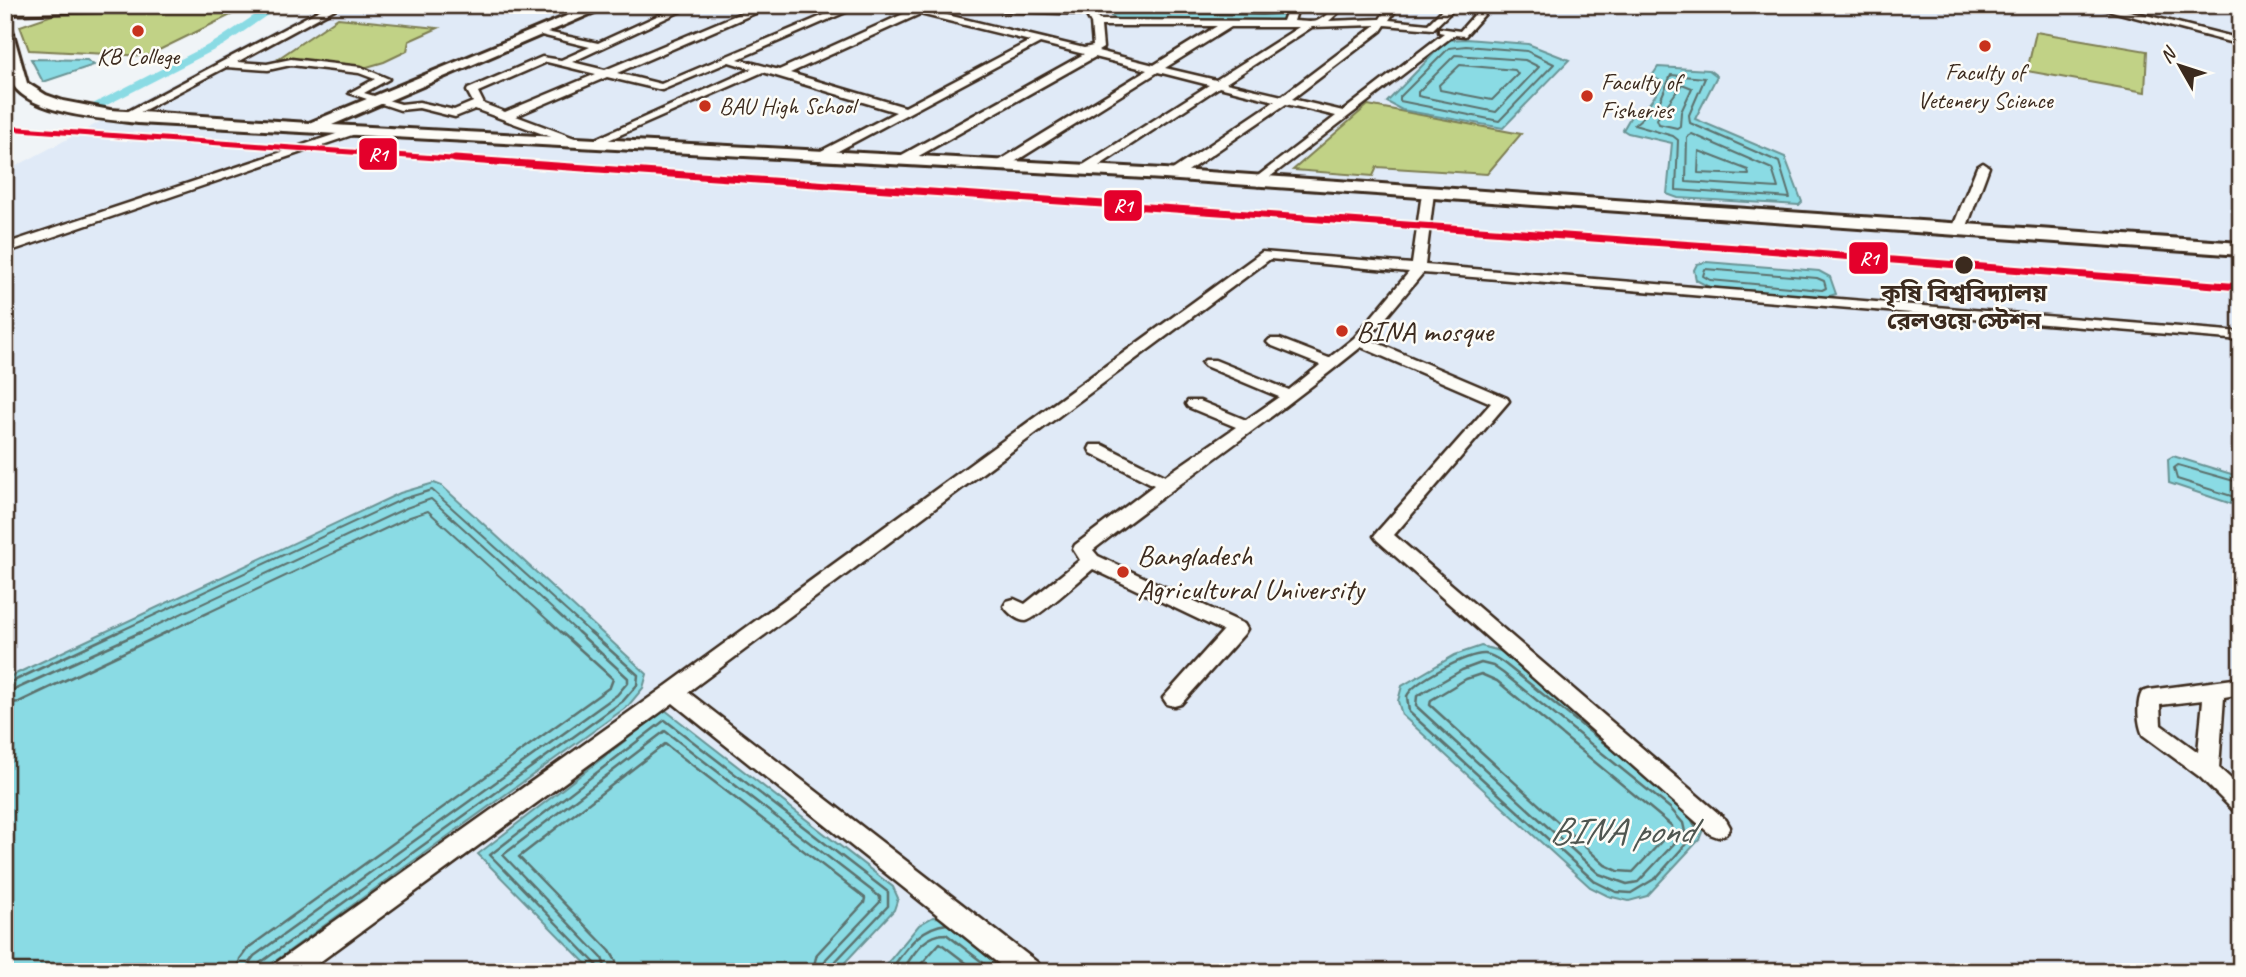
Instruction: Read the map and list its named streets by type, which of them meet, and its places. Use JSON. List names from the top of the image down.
{
  "water": ["BINA pond"],
  "places": [
    "KB College",
    "Faculty of Vetenery Science",
    "Faculty of Fisheries",
    "BAU High School",
    "কৃষি বিশ্ববিদ্যালয় রেলওয়ে স্টেশন",
    "BINA mosque",
    "Bangladesh Agricultural University"
  ],
  "lines": ["transit line R1"],
  "north": "top left"
}
